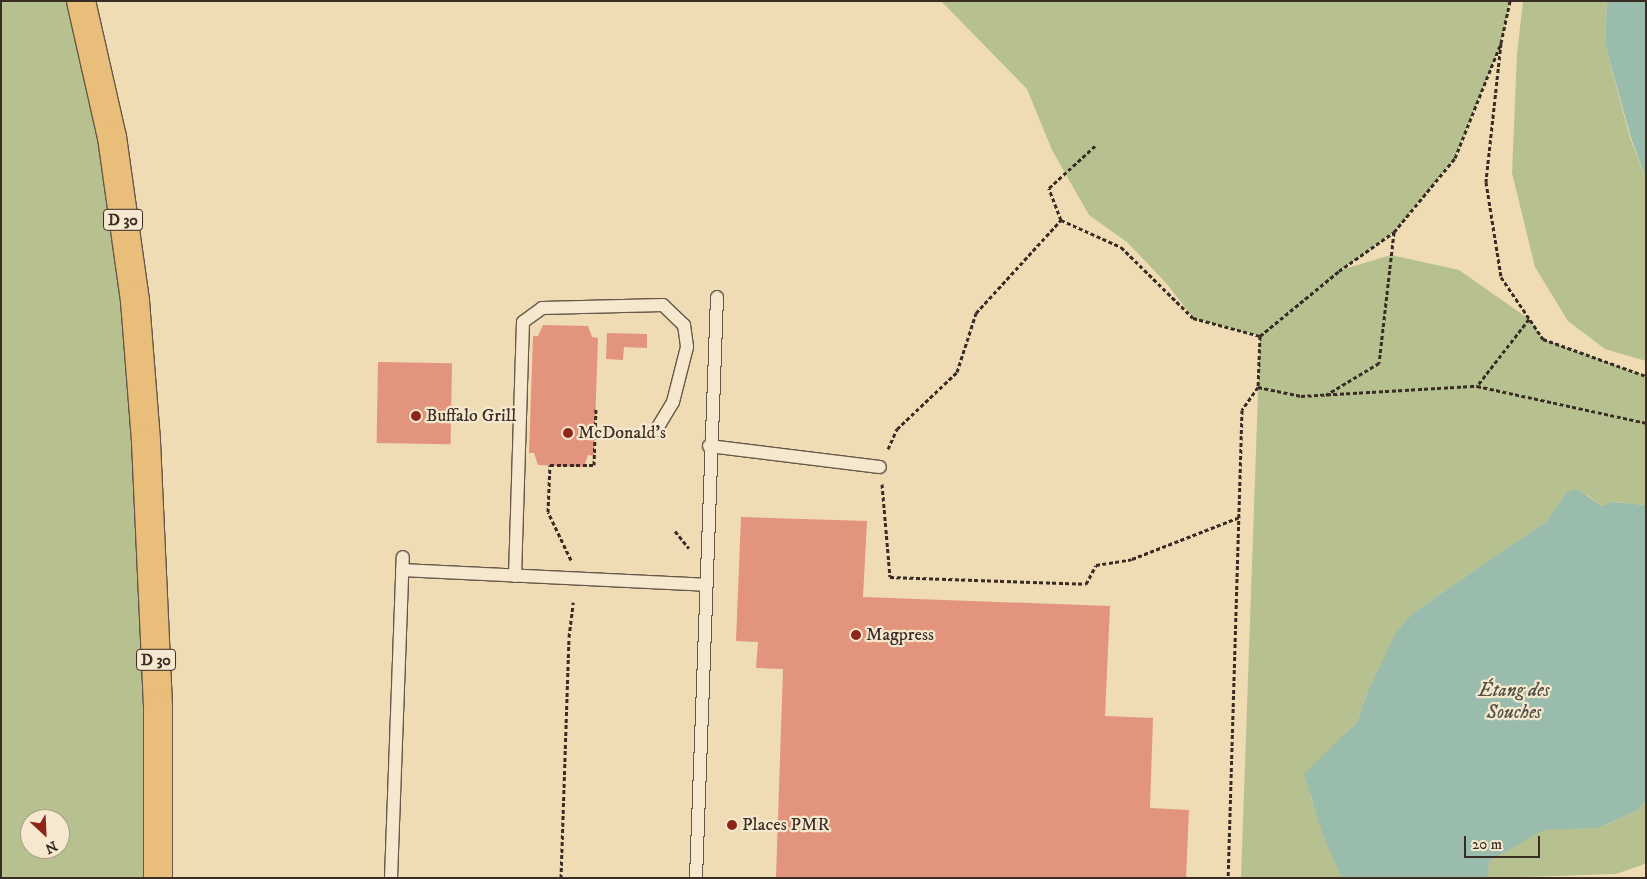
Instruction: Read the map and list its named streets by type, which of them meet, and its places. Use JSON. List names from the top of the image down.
{
  "streets": {
    "main road": ["D 30"]
  },
  "water": ["Étang des Souches"],
  "places": [
    "Buffalo Grill",
    "McDonald's",
    "Magpress",
    "Places PMR"
  ],
  "scale_bar": "20 m",
  "north": "bottom right"
}
